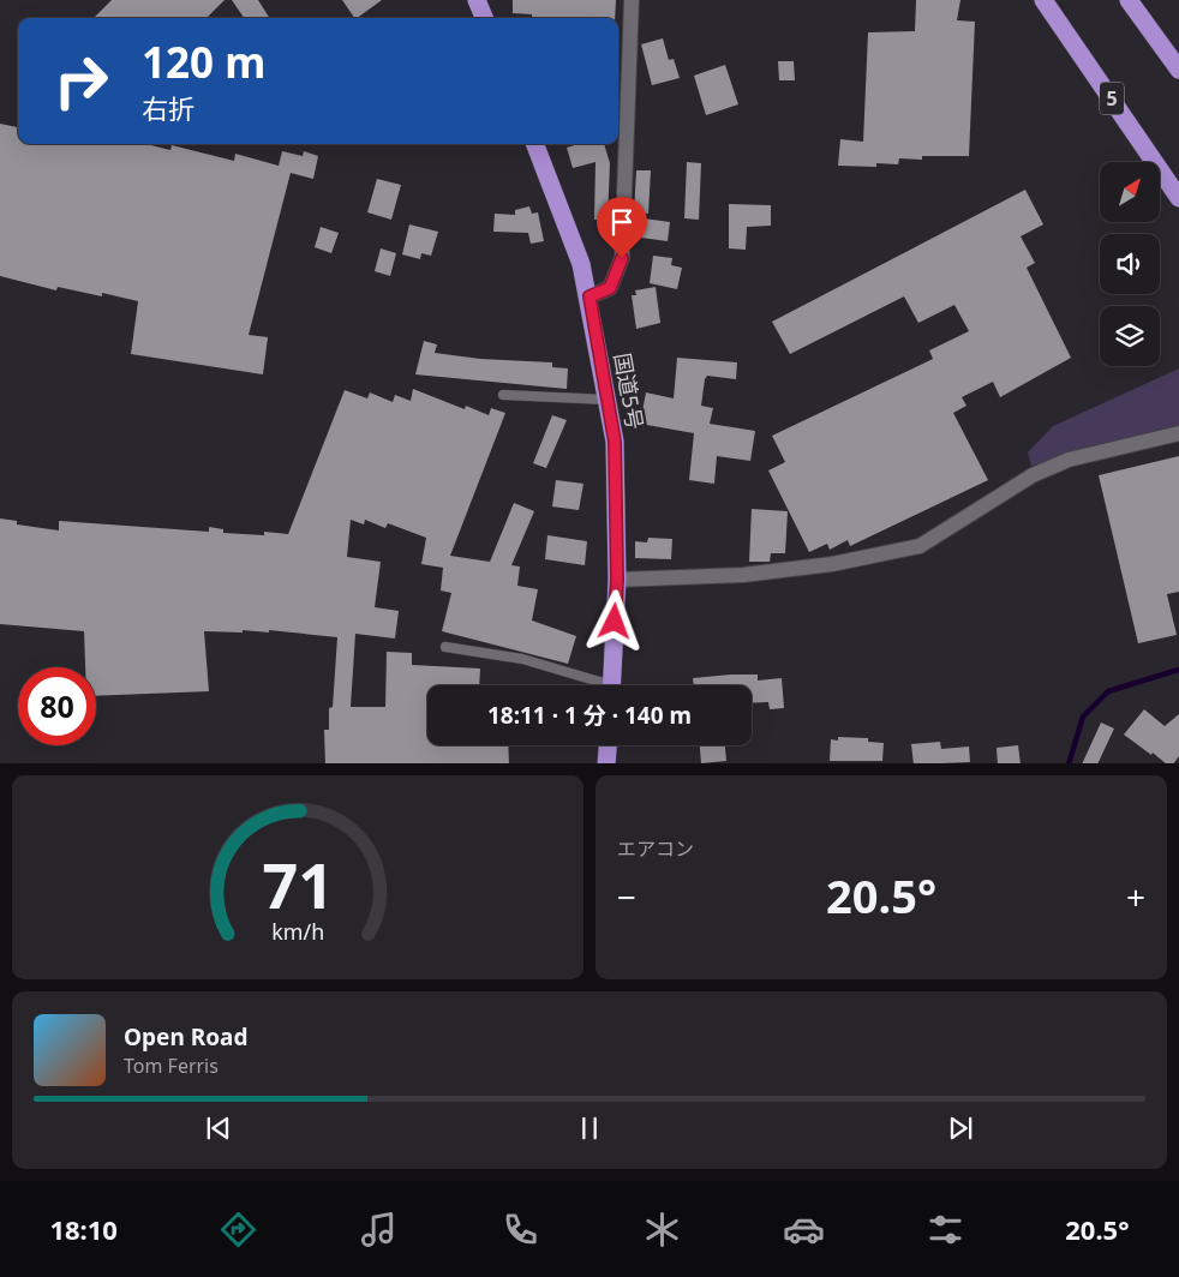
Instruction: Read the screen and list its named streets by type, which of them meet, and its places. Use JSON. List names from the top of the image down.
{
  "streets": {
    "highway": ["5", "国道5号"]
  },
  "north": "top right",
  "page": {
    "turn": ["120 m", "右折"],
    "limit": "80",
    "trip": "18:11 · 1 分 · 140 m",
    "tile": "エアコン",
    "heat": ["−", "20.5°", "+"],
    "song": ["Open Road", "Tom Ferris"],
    "tabs": ["18:10", "20.5°"],
    "gauge": ["71", "km/h"]
  }
}
